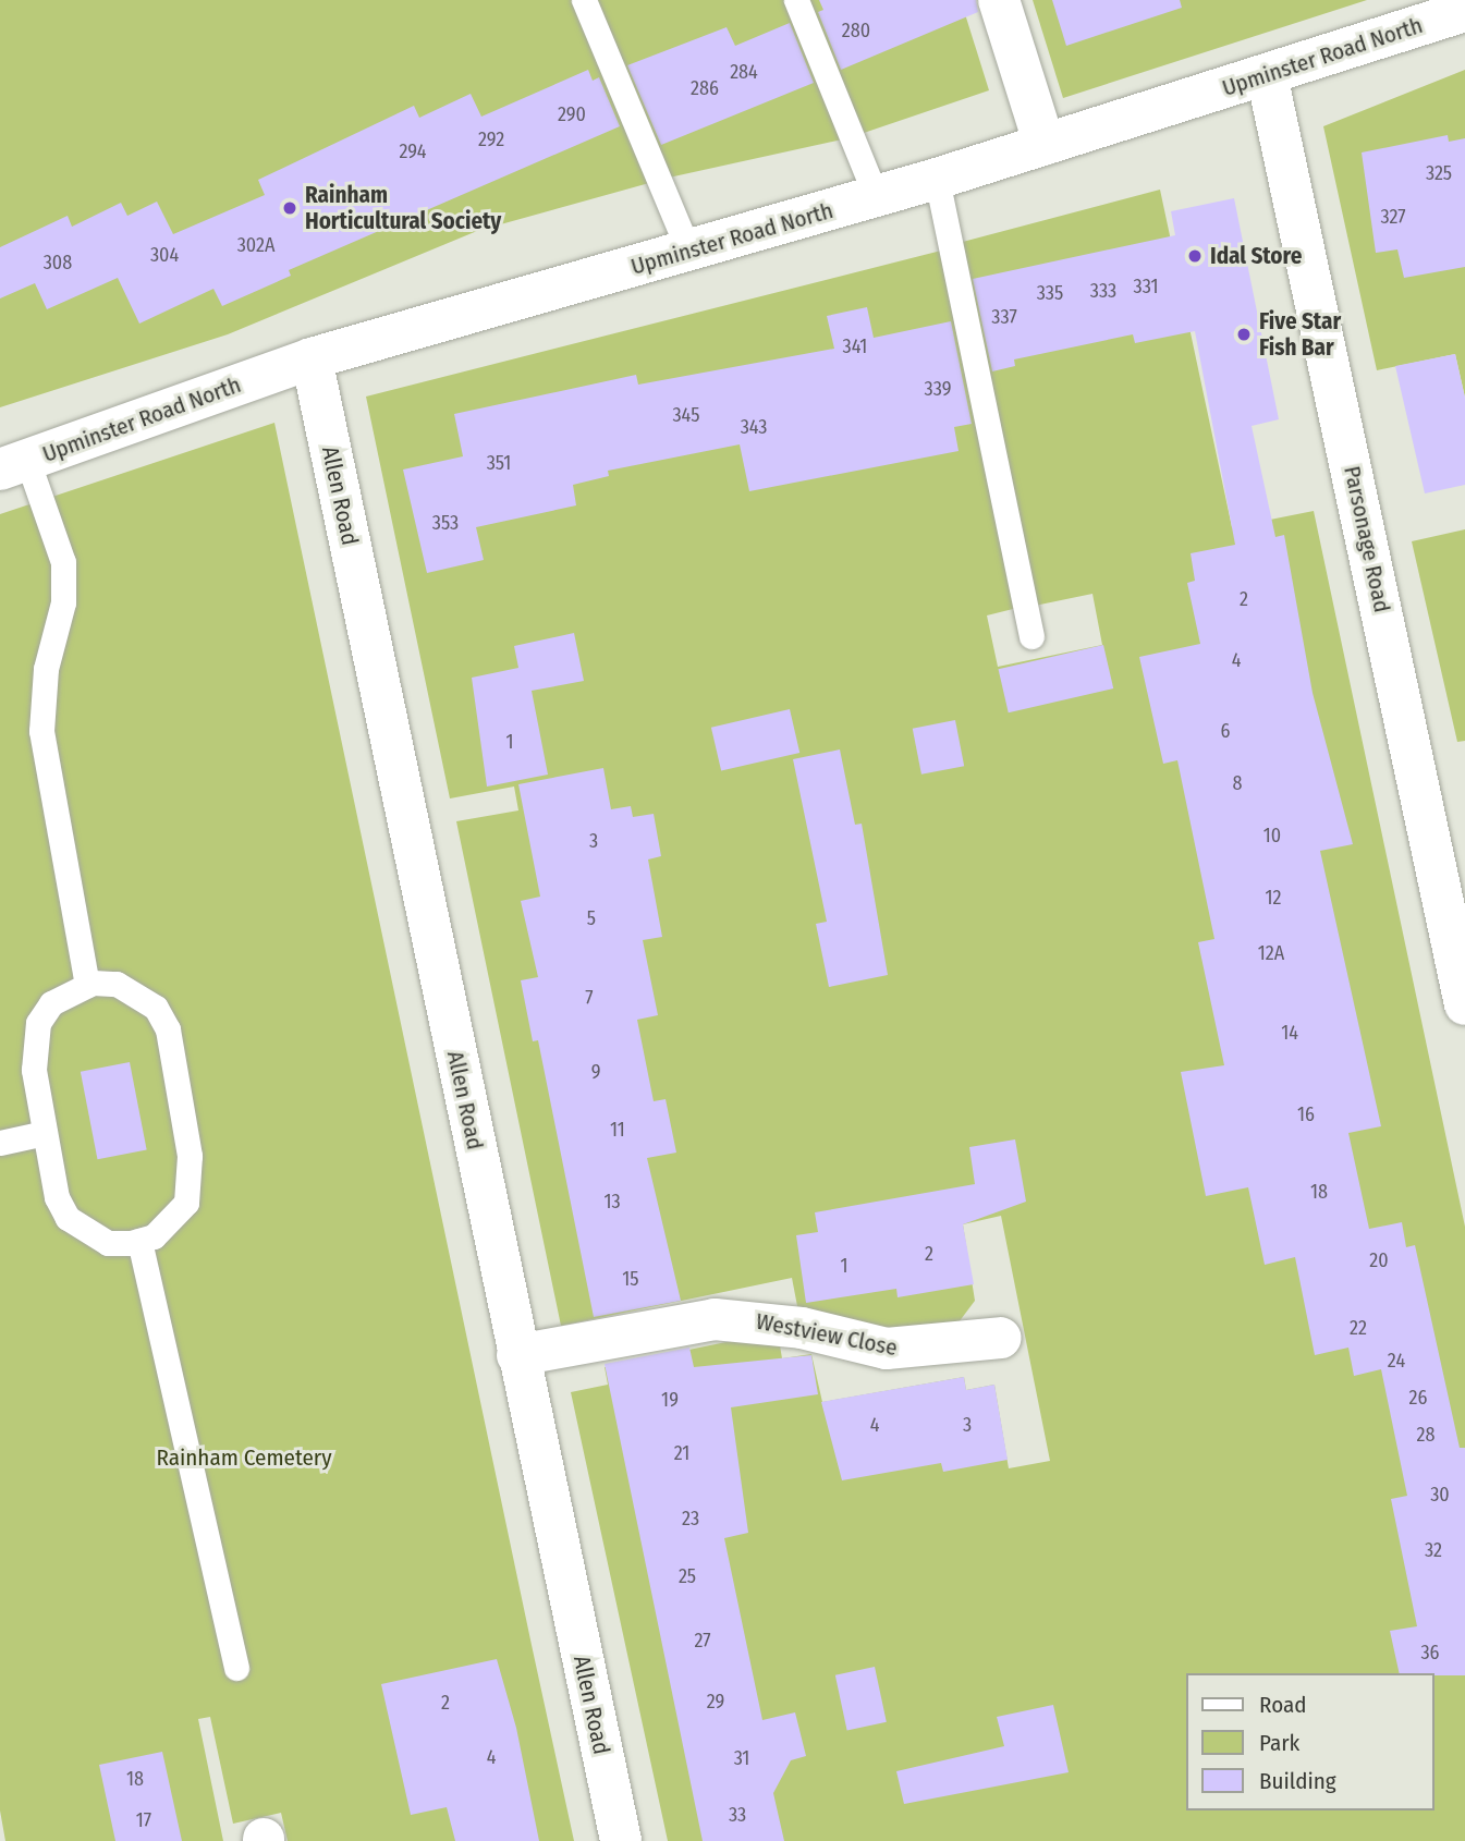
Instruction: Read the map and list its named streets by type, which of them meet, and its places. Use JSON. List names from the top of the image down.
{
  "streets": {
    "street": [
      "Upminster Road North",
      "Allen Road",
      "Parsonage Road",
      "Westview Close"
    ]
  },
  "crossings": [
    ["Upminster Road North", "Allen Road"],
    ["Upminster Road North", "Parsonage Road"],
    ["Allen Road", "Westview Close"]
  ],
  "parks": ["Rainham Cemetery"],
  "places": ["Rainham Horticultural Society", "Idal Store", "Five Star Fish Bar"],
  "house_numbers": [
    "280",
    "284",
    "286",
    "290",
    "292",
    "294",
    "325",
    "327",
    "302A",
    "304",
    "308",
    "331",
    "333",
    "335",
    "337",
    "341",
    "339",
    "345",
    "343",
    "351",
    "353",
    "2",
    "4",
    "6",
    "1",
    "8",
    "10",
    "3",
    "12",
    "5",
    "12A",
    "7",
    "14",
    "9",
    "16",
    "11",
    "18",
    "13",
    "2",
    "20",
    "1",
    "15",
    "22",
    "24",
    "26",
    "19",
    "4",
    "3",
    "28",
    "21",
    "30",
    "23",
    "32",
    "25",
    "27",
    "36",
    "29",
    "2",
    "4",
    "31",
    "18",
    "33",
    "17"
  ],
  "legend": ["Road", "Park", "Building"]
}
